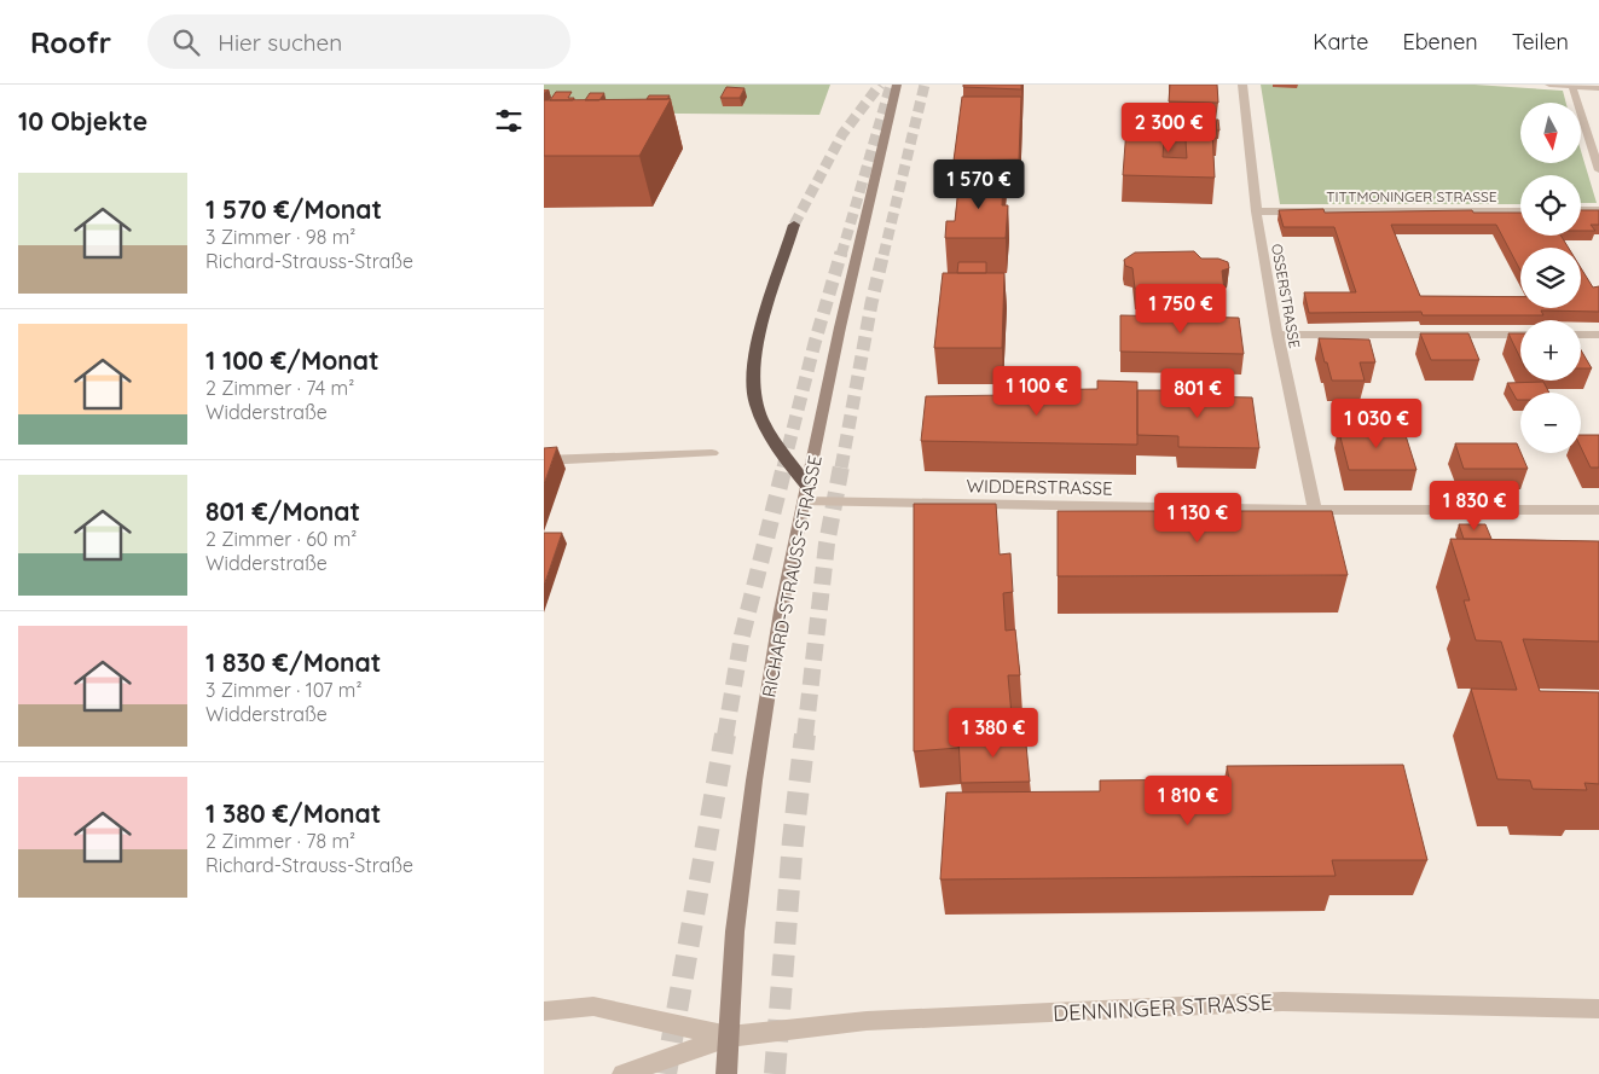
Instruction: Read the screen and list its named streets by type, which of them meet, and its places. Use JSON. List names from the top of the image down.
{
  "streets": {
    "main road": ["RICHARD-STRAUSS-STRASSE"],
    "street": [
      "TITTMONINGER STRASSE",
      "OSSERSTRASSE",
      "WIDDERSTRASSE",
      "DENNINGER STRASSE"
    ]
  },
  "crossings": [
    ["TITTMONINGER STRASSE", "OSSERSTRASSE"],
    ["OSSERSTRASSE", "WIDDERSTRASSE"],
    ["WIDDERSTRASSE", "RICHARD-STRAUSS-STRASSE"],
    ["RICHARD-STRAUSS-STRASSE", "DENNINGER STRASSE"]
  ],
  "north": "bottom",
  "page": {
    "header": "Roofr",
    "search": "Hier suchen",
    "nav": ["Karte", "Ebenen", "Teilen"],
    "heading": "10 Objekte",
    "map_buttons": ["+", "−"],
    "price": [
      "2 300 €",
      "1 570 €",
      "1 750 €",
      "1 100 €",
      "801 €",
      "1 030 €",
      "1 830 €",
      "1 130 €",
      "1 380 €",
      "1 810 €"
    ],
    "list": [
      {
        "name": "1 570 €/Monat",
        "note": "3 Zimmer · 98 m² · Richard-Strauss-Straße"
      },
      {
        "name": "1 100 €/Monat",
        "note": "2 Zimmer · 74 m² · Widderstraße"
      },
      {
        "name": "801 €/Monat",
        "note": "2 Zimmer · 60 m² · Widderstraße"
      },
      {
        "name": "1 830 €/Monat",
        "note": "3 Zimmer · 107 m² · Widderstraße"
      },
      {
        "name": "1 380 €/Monat",
        "note": "2 Zimmer · 78 m² · Richard-Strauss-Straße"
      }
    ]
  }
}
